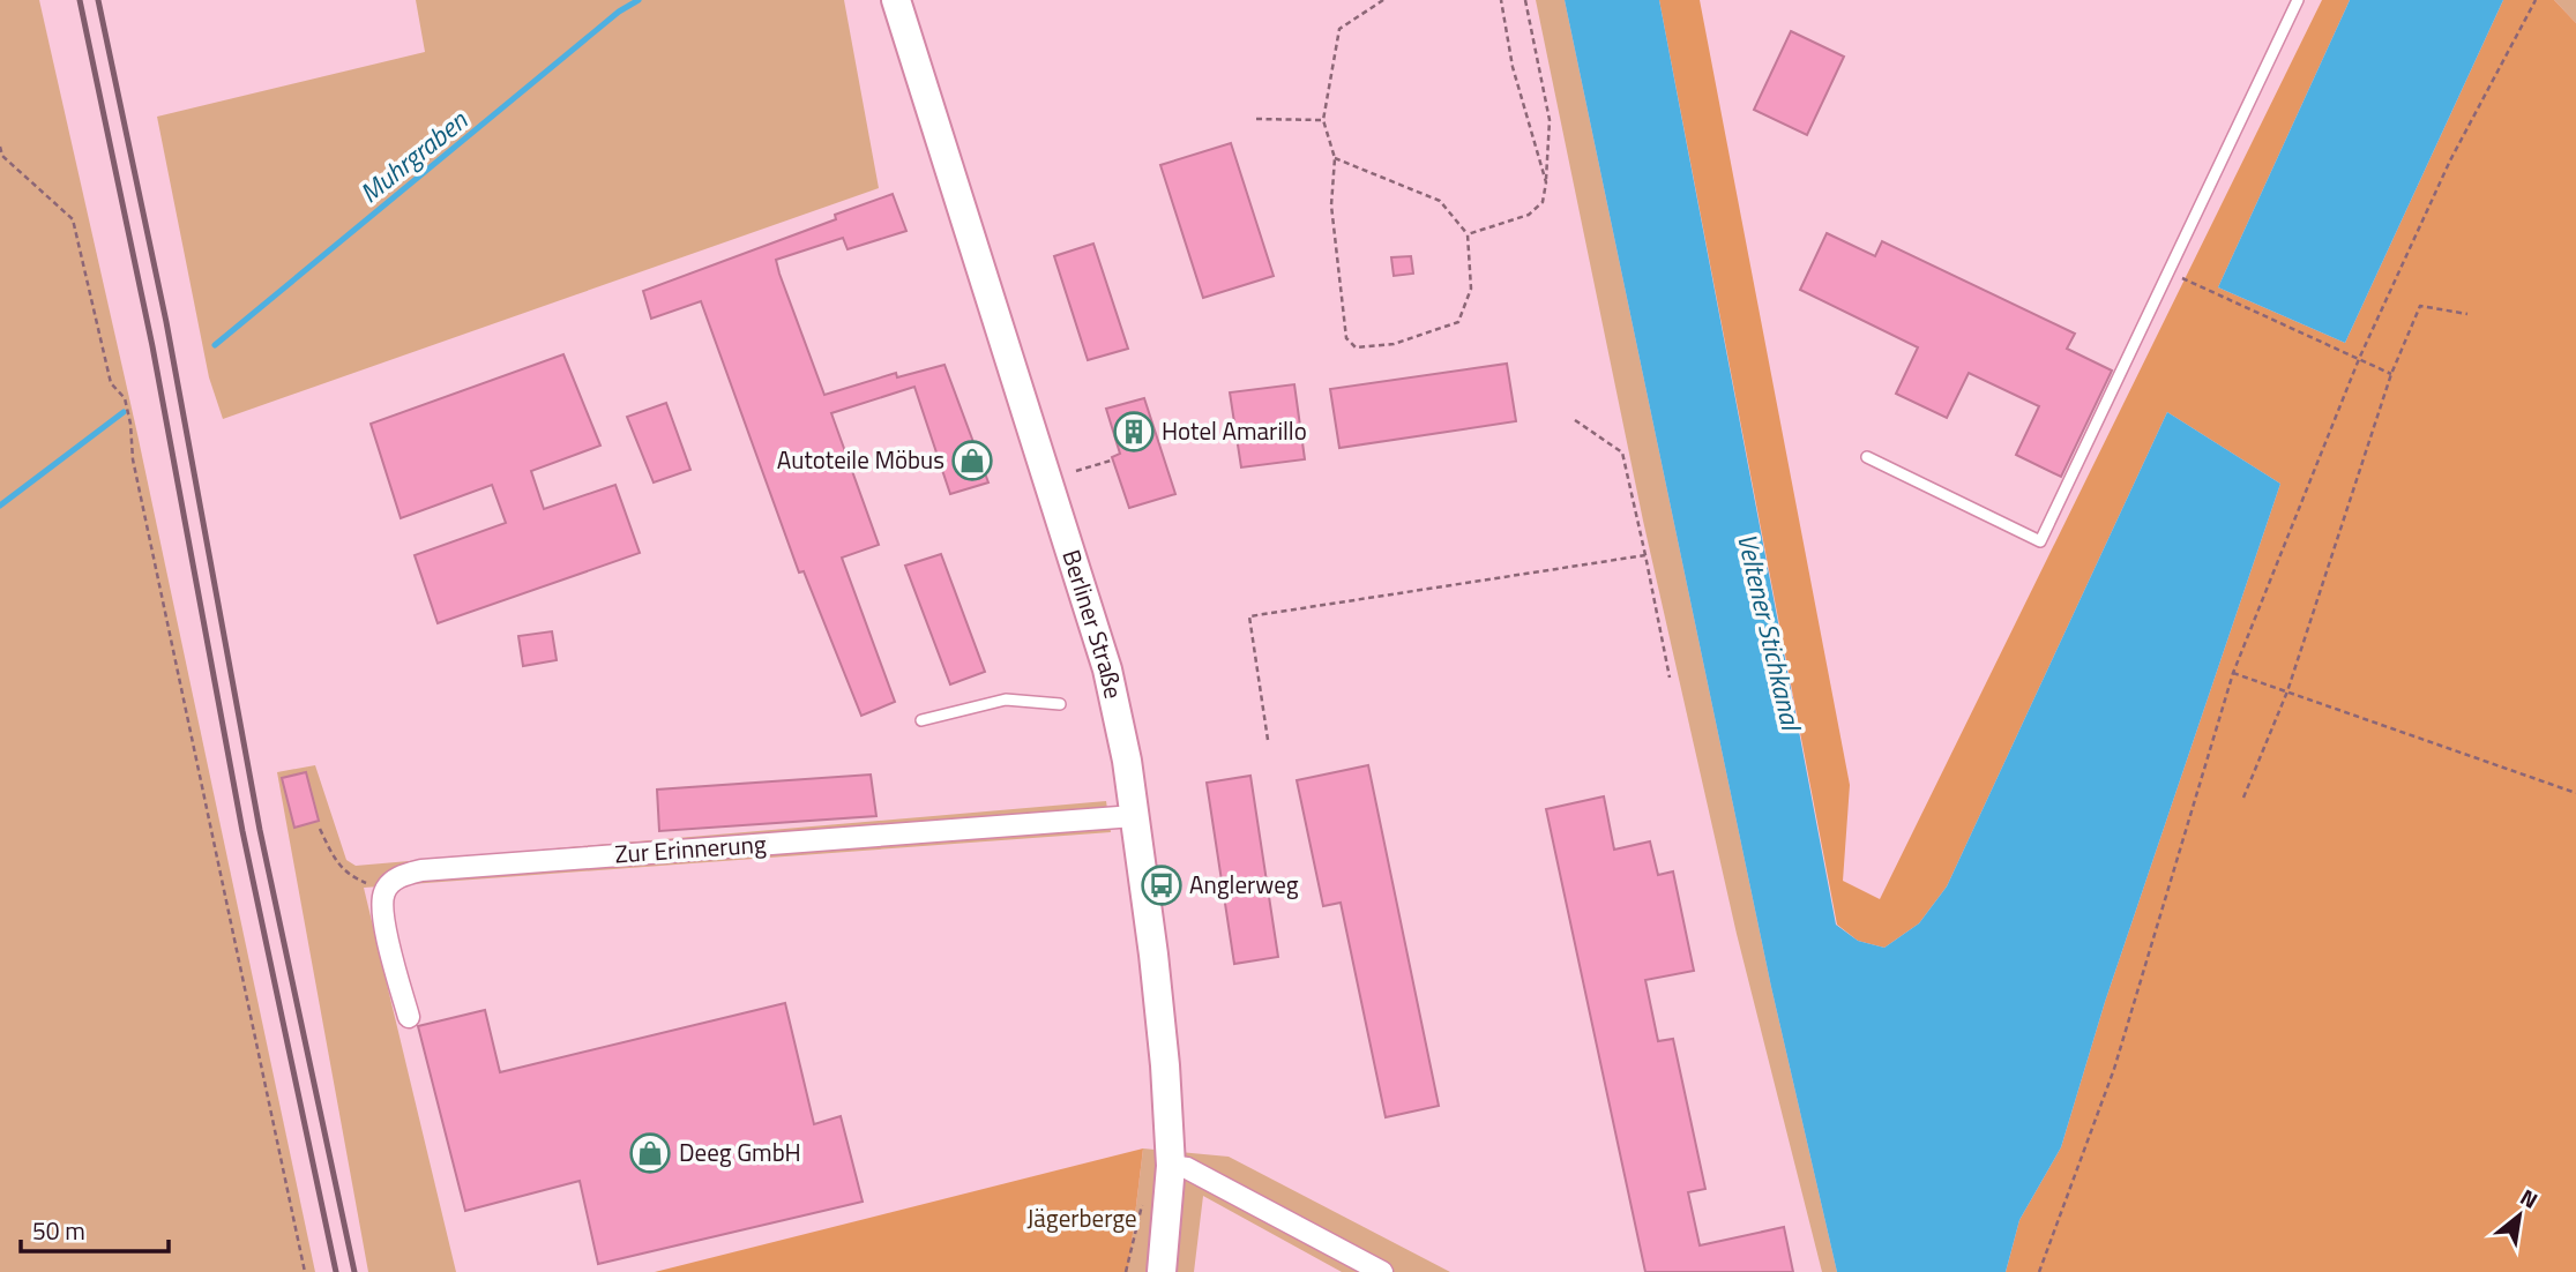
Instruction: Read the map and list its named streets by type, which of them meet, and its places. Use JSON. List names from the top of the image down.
{
  "streets": {
    "main road": ["Berliner Straße"],
    "street": ["Zur Erinnerung"]
  },
  "crossings": [
    ["Berliner Straße", "Zur Erinnerung"]
  ],
  "water": ["Muhrgraben", "Veltener Stichkanal"],
  "parks": ["Jägerberge"],
  "places": {
    "building": ["Hotel Amarillo"],
    "shop": ["Autoteile Möbus", "Deeg GmbH"],
    "bus stop": ["Anglerweg"]
  },
  "scale_bar": "50 m",
  "north": "top right"
}
